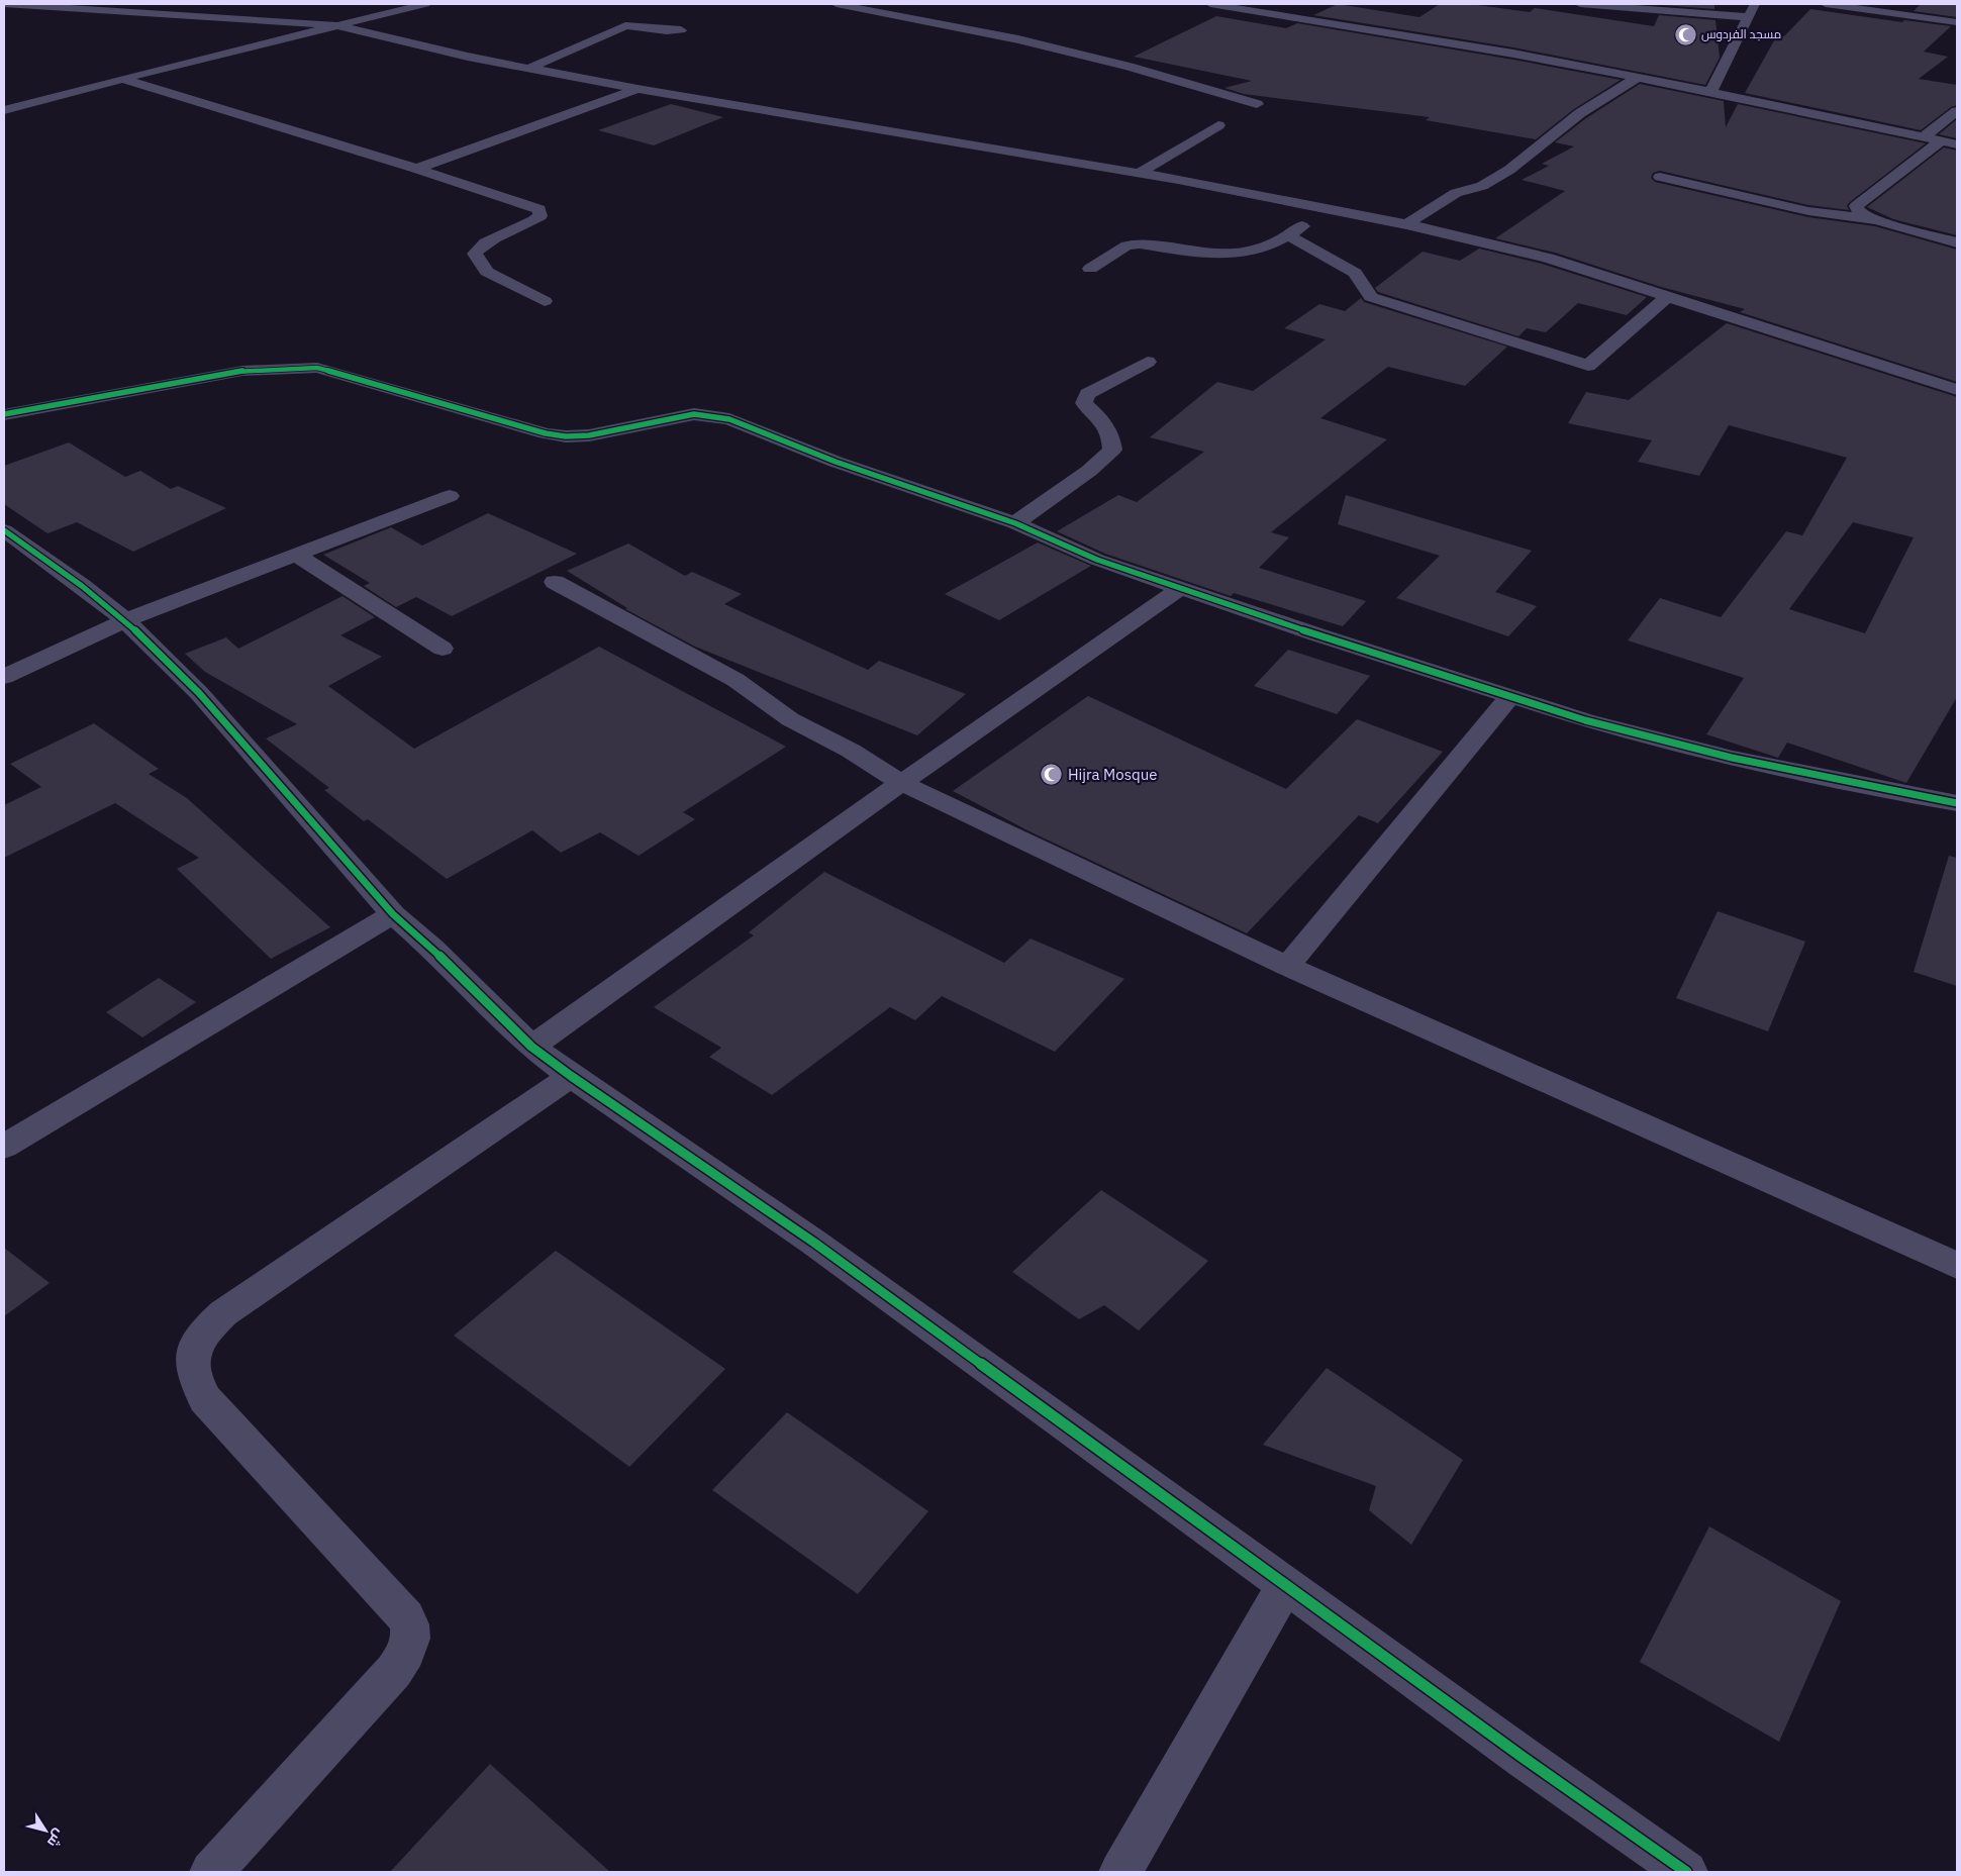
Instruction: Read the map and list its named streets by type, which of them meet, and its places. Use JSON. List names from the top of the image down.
{
  "places": {
    "mosque": ["مسجد الفردوس", "Hijra Mosque"]
  },
  "north": "bottom right"
}
